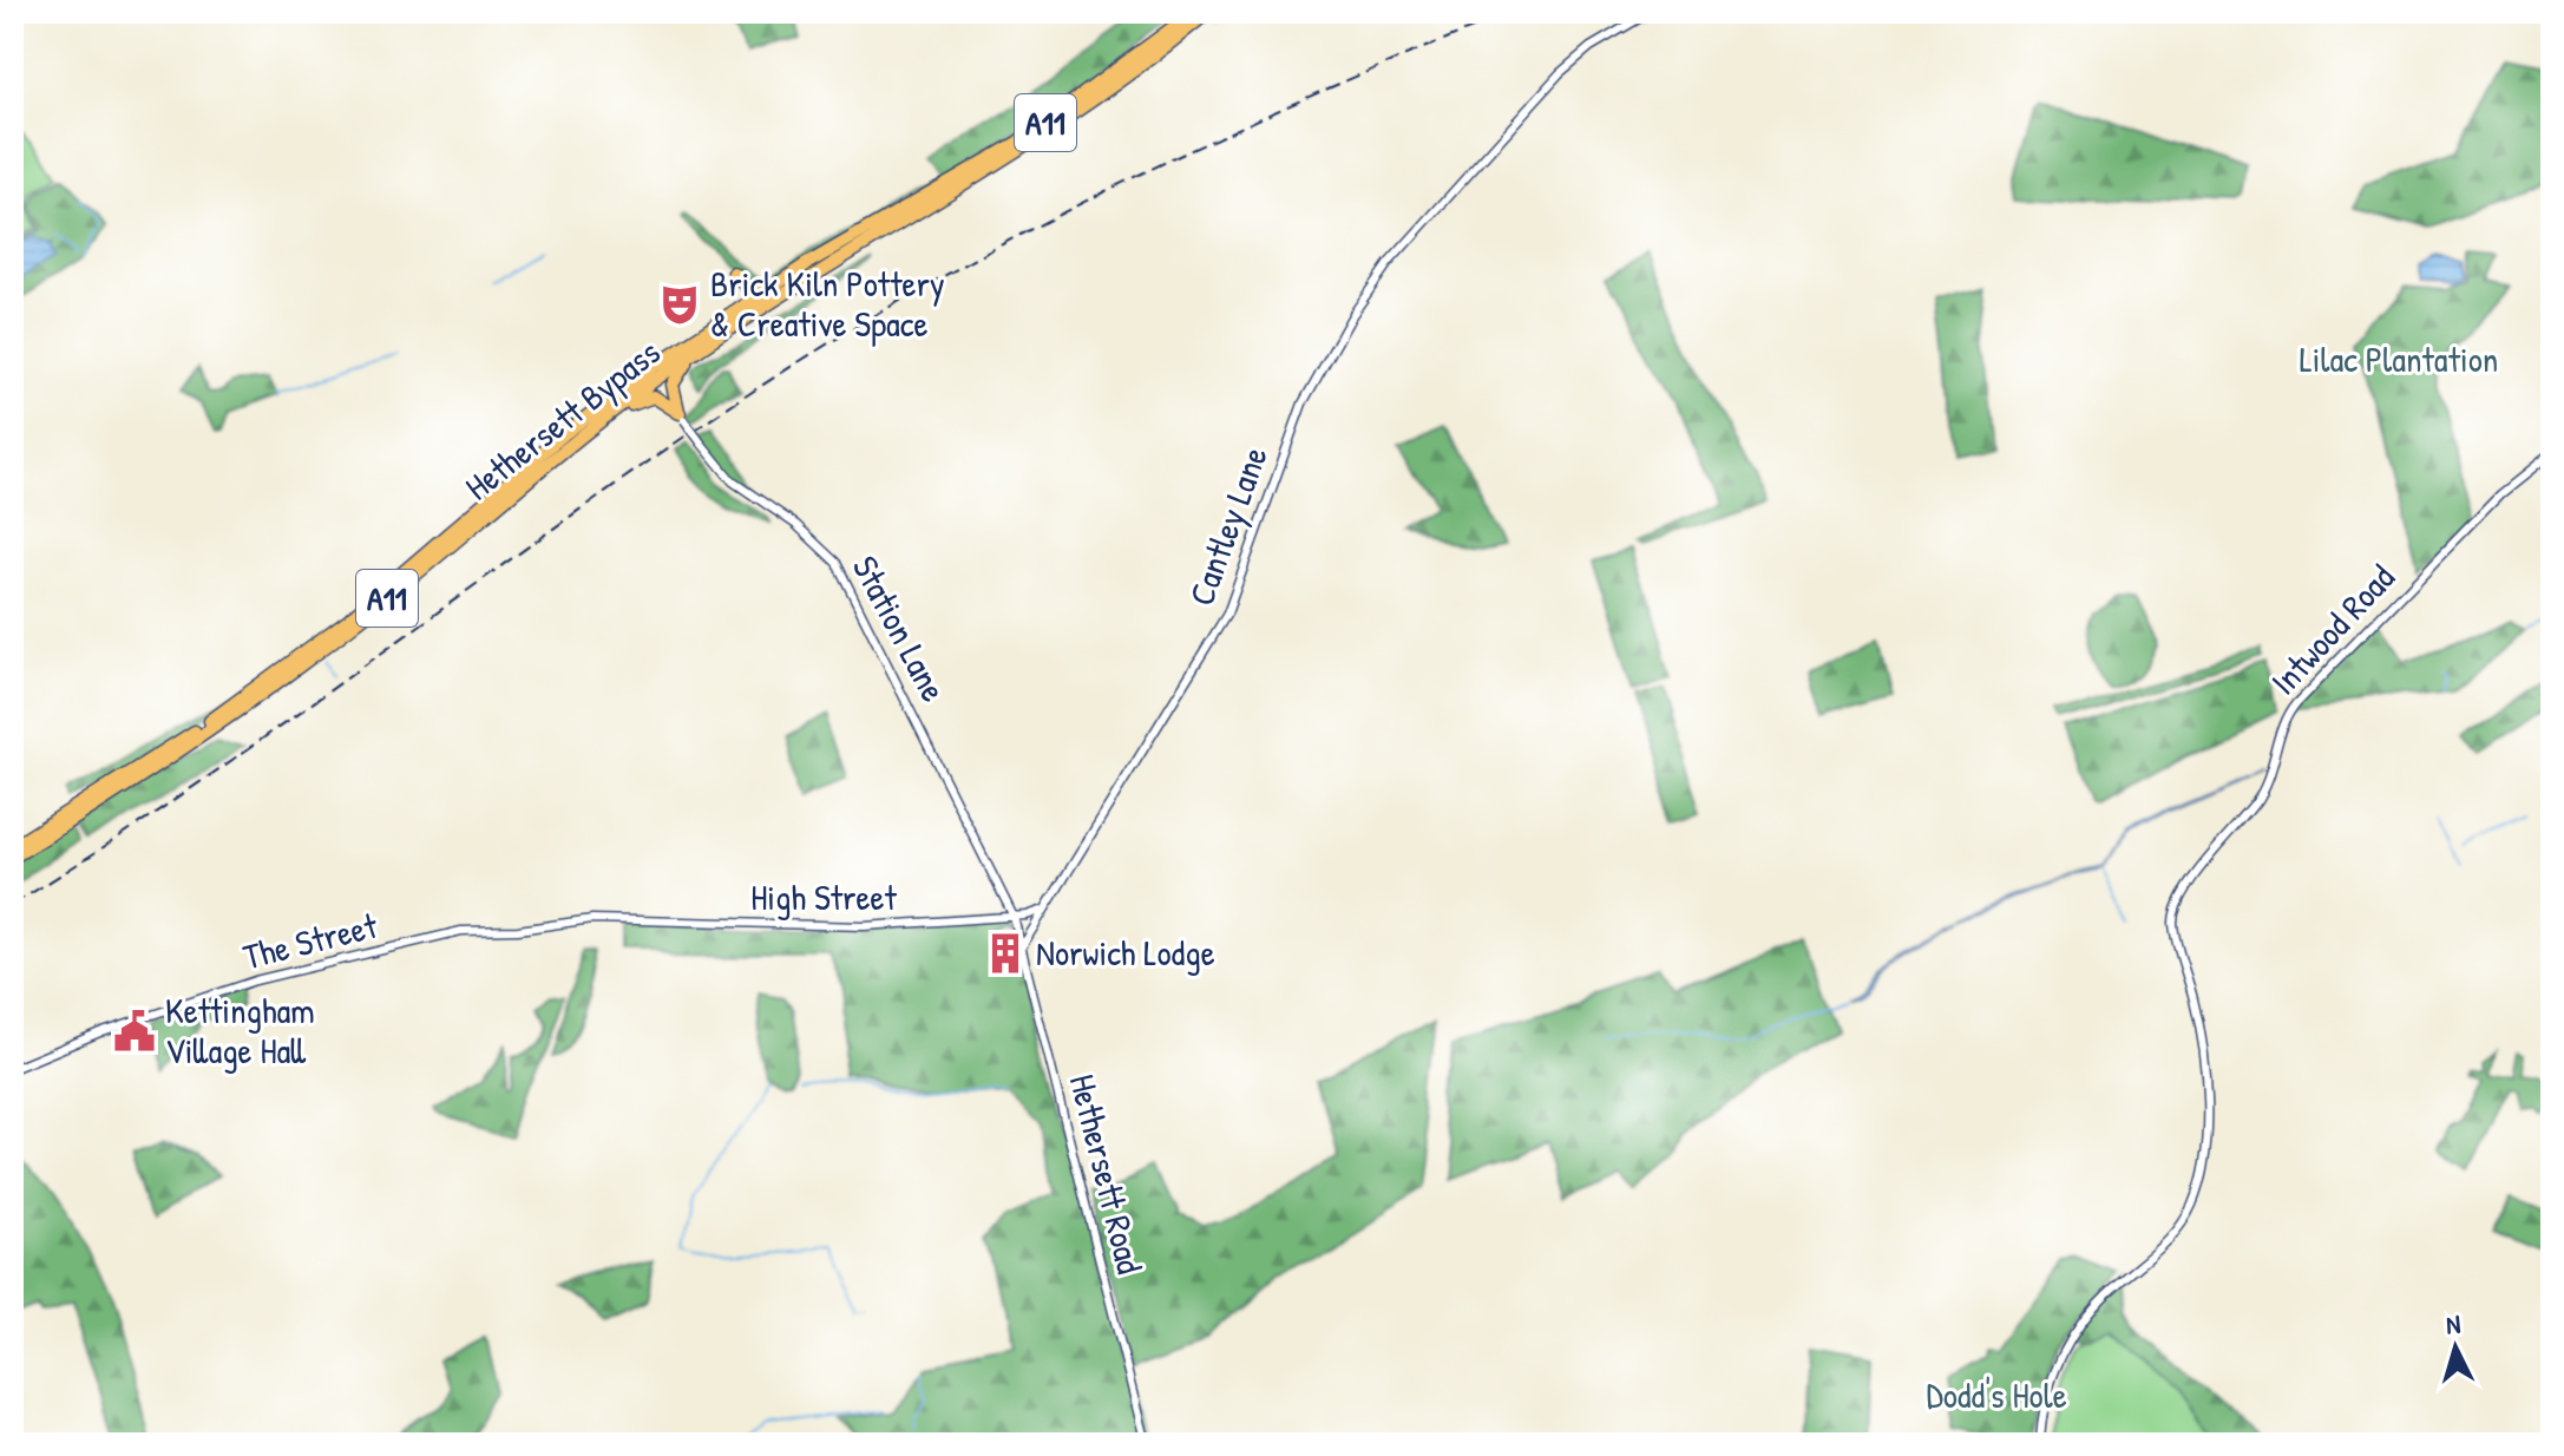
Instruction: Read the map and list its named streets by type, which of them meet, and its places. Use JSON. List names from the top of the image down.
{
  "streets": {
    "highway": ["A11", "Hethersett Bypass"],
    "street": [
      "Cantley Lane",
      "Station Lane",
      "Intwood Road",
      "High Street",
      "The Street",
      "Hethersett Road"
    ]
  },
  "crossings": [
    ["A11", "Hethersett Bypass"],
    ["A11", "Station Lane"],
    ["Cantley Lane", "Hethersett Road"],
    ["Station Lane", "High Street"],
    ["Station Lane", "Hethersett Road"],
    ["High Street", "The Street"],
    ["High Street", "Hethersett Road"]
  ],
  "parks": ["Lilac Plantation", "Dodd's Hole"],
  "places": {
    "theatre": ["Brick Kiln Pottery & Creative Space"],
    "building": ["Norwich Lodge"],
    "public building": ["Kettingham Village Hall"]
  },
  "north": "top"
}
